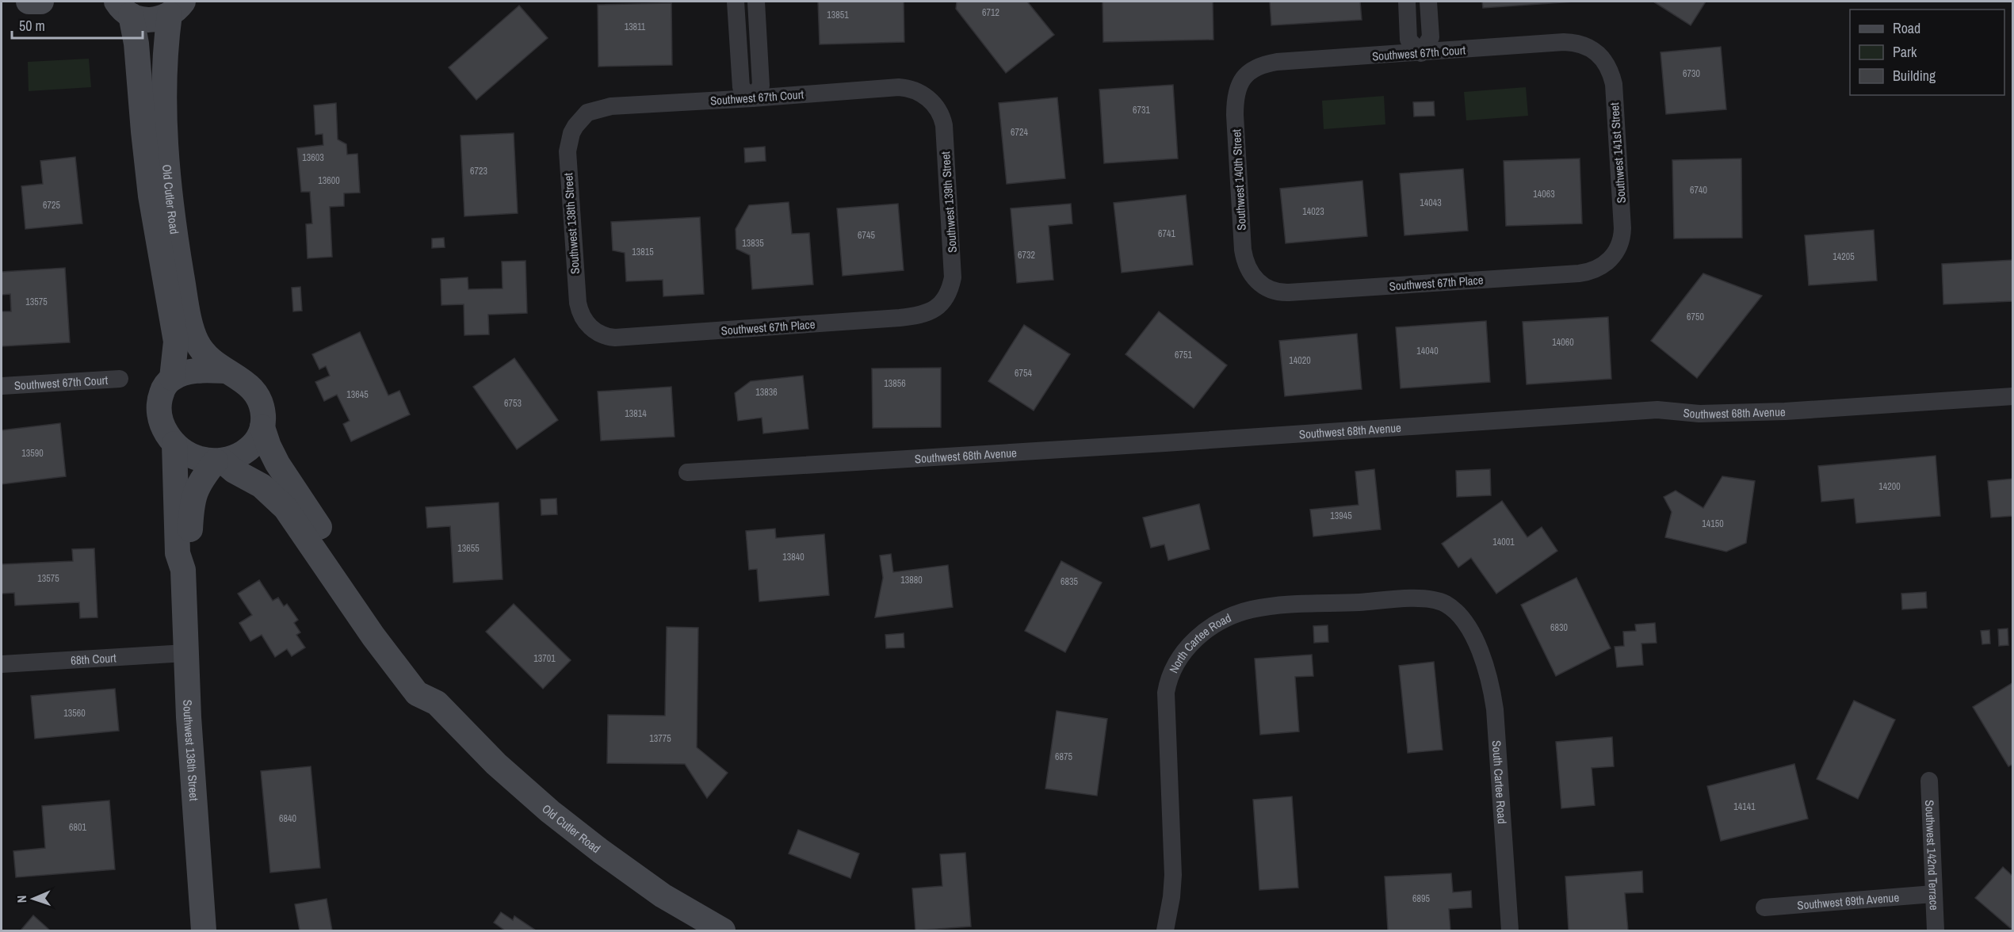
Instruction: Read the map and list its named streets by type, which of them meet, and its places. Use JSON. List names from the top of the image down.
{
  "streets": {
    "main road": ["Old Cutler Road", "Southwest 136th Street"],
    "street": [
      "Southwest 67th Court",
      "Southwest 141st Street",
      "Southwest 140th Street",
      "Southwest 139th Street",
      "Southwest 138th Street",
      "Southwest 67th Place",
      "Southwest 68th Avenue",
      "North Cartee Road",
      "68th Court",
      "South Cartee Road",
      "Southwest 142nd Terrace",
      "Southwest 69th Avenue"
    ]
  },
  "crossings": [
    ["Southwest 67th Court", "Southwest 141st Street"],
    ["Southwest 67th Court", "Southwest 140th Street"],
    ["Southwest 67th Court", "Southwest 139th Street"],
    ["Southwest 67th Court", "Southwest 138th Street"],
    ["Southwest 141st Street", "Southwest 67th Place"],
    ["Southwest 140th Street", "Southwest 67th Place"],
    ["Old Cutler Road", "Southwest 136th Street"],
    ["Southwest 139th Street", "Southwest 67th Place"],
    ["Southwest 138th Street", "Southwest 67th Place"],
    ["North Cartee Road", "South Cartee Road"],
    ["68th Court", "Southwest 136th Street"],
    ["Southwest 142nd Terrace", "Southwest 69th Avenue"]
  ],
  "house_numbers": [
    "6712",
    "13851",
    "13811",
    "6730",
    "6731",
    "6724",
    "13603",
    "6723",
    "13600",
    "6740",
    "14063",
    "14043",
    "6725",
    "14023",
    "6741",
    "6745",
    "13835",
    "13815",
    "6732",
    "14205",
    "13575",
    "6750",
    "14060",
    "14040",
    "6751",
    "14020",
    "6754",
    "13856",
    "13836",
    "13645",
    "6753",
    "13814",
    "13590",
    "14200",
    "13945",
    "14150",
    "14001",
    "13655",
    "13840",
    "13575",
    "13880",
    "6835",
    "6830",
    "13701",
    "13560",
    "13775",
    "6875",
    "14141",
    "6840",
    "6801",
    "6895"
  ],
  "legend": ["Road", "Park", "Building"],
  "scale_bar": "50 m",
  "north": "left"
}
